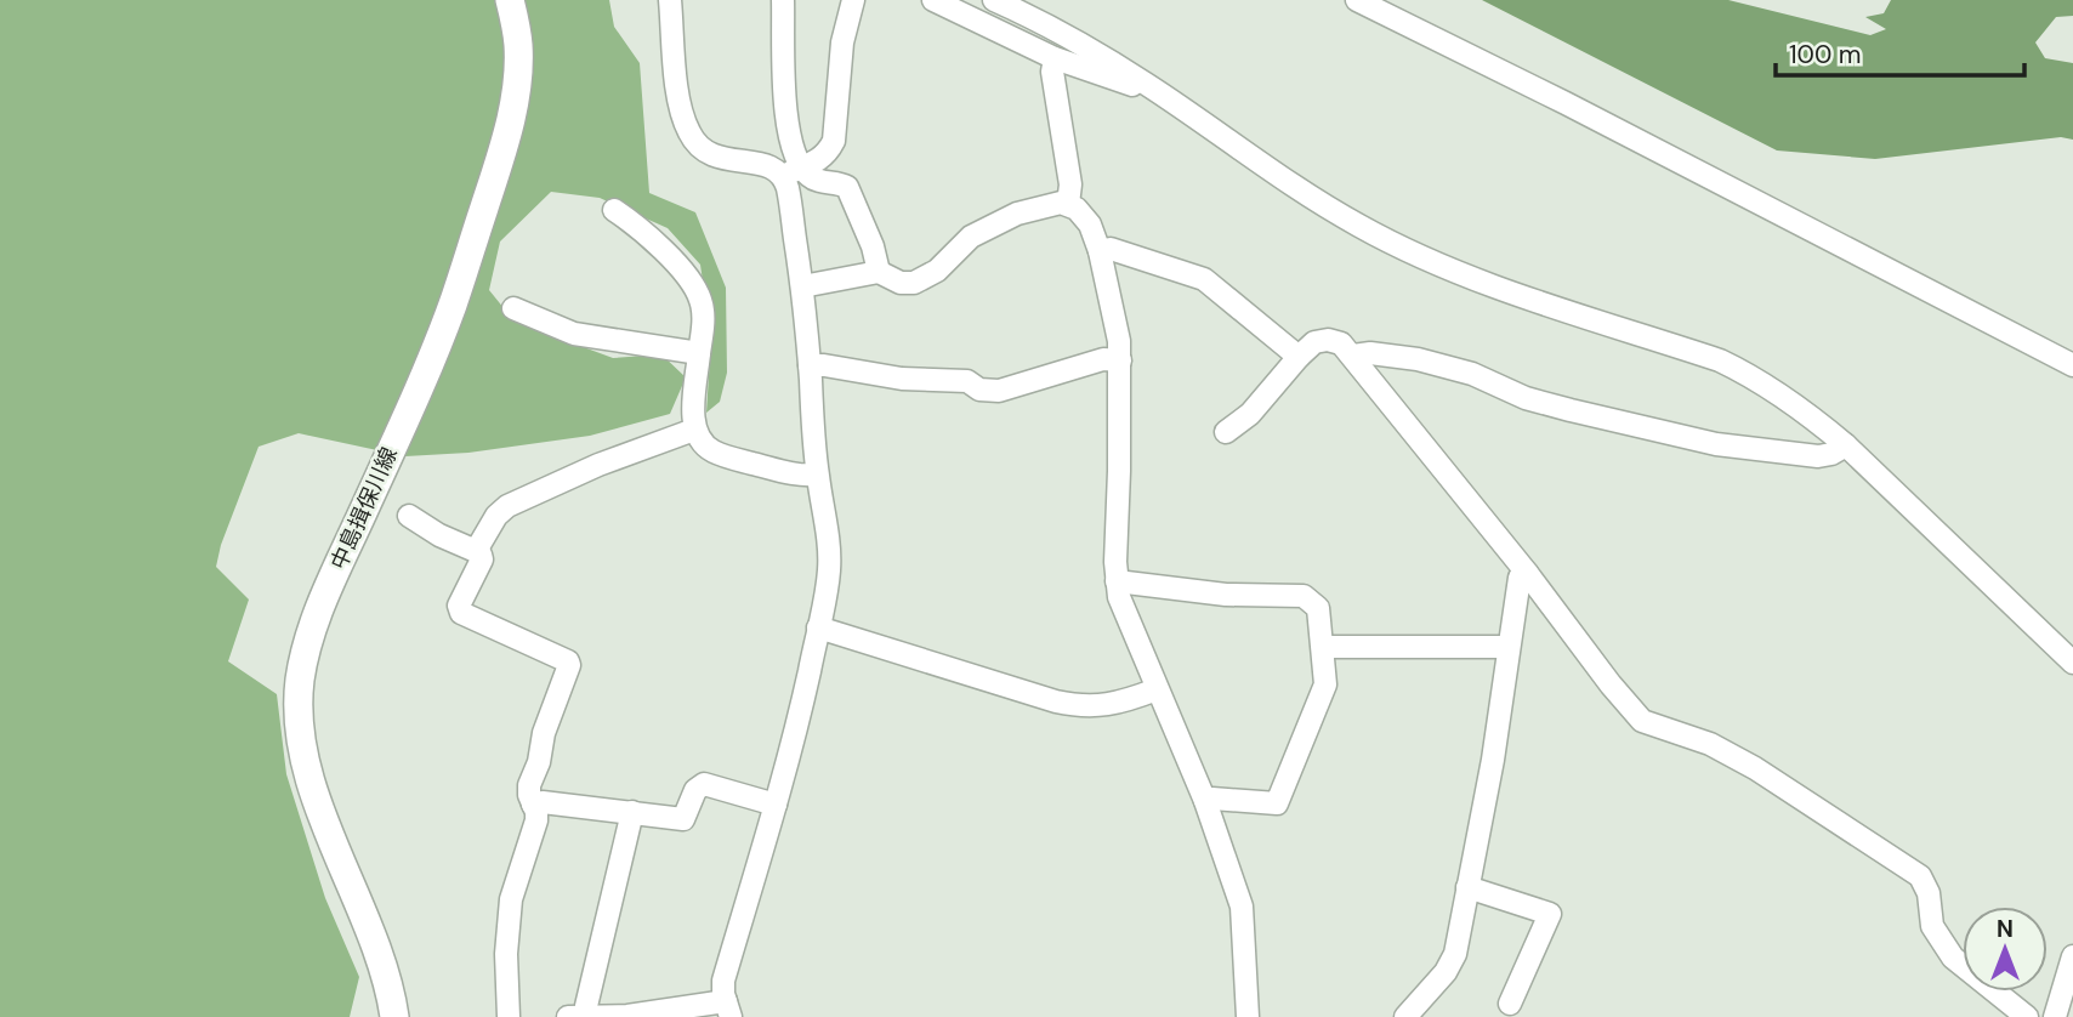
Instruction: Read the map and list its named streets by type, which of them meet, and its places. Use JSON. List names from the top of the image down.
{
  "streets": {
    "main road": ["中島揖保川線"]
  },
  "scale_bar": "100 m",
  "north": "top"
}
